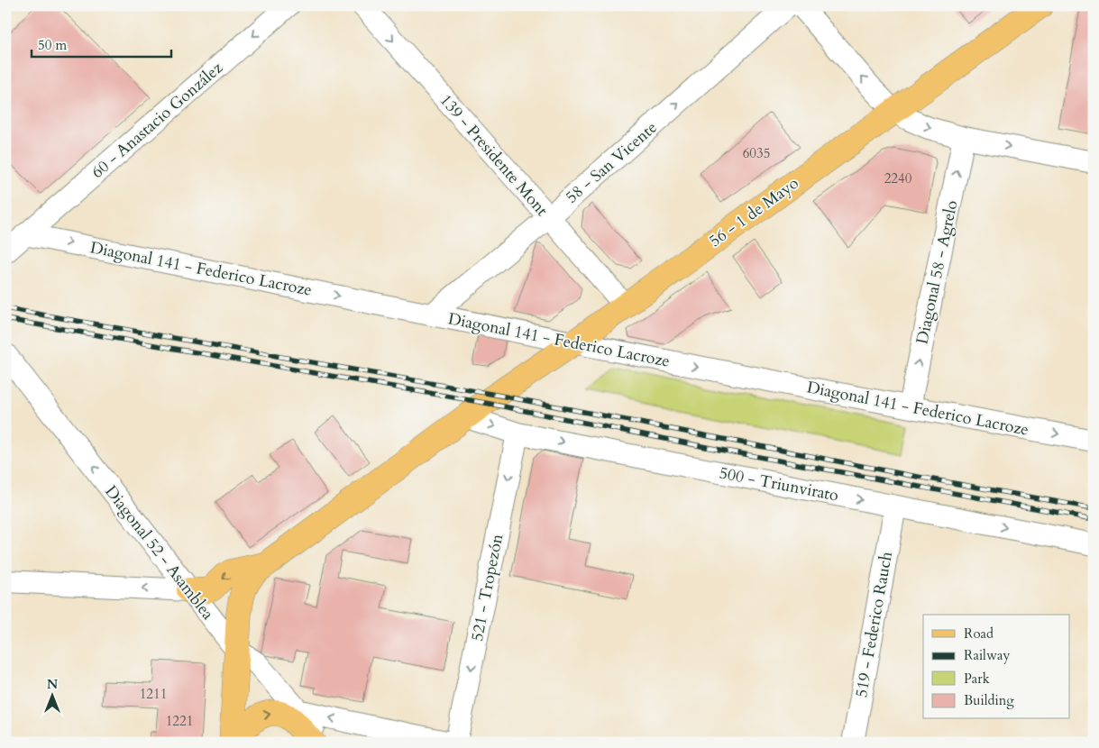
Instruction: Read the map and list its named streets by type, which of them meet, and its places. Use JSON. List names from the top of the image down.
{
  "streets": {
    "main road": ["56 - 1 de Mayo"],
    "street": [
      "60 - Anastacio González",
      "139 - Presidente Mont",
      "58 - San Vicente",
      "Diagonal 141 - Federico Lacroze",
      "Diagonal 58 - Agrelo",
      "500 - Triunvirato",
      "Diagonal 52 - Asamblea",
      "521 - Tropezón",
      "519 - Federico Rauch"
    ]
  },
  "crossings": [
    ["60 - Anastacio González", "Diagonal 141 - Federico Lacroze"],
    ["139 - Presidente Mont", "58 - San Vicente"],
    ["139 - Presidente Mont", "56 - 1 de Mayo"],
    ["58 - San Vicente", "Diagonal 141 - Federico Lacroze"],
    ["56 - 1 de Mayo", "Diagonal 141 - Federico Lacroze"],
    ["56 - 1 de Mayo", "500 - Triunvirato"],
    ["Diagonal 141 - Federico Lacroze", "Diagonal 58 - Agrelo"],
    ["500 - Triunvirato", "521 - Tropezón"],
    ["500 - Triunvirato", "519 - Federico Rauch"]
  ],
  "one_way": [
    "60 - Anastacio González",
    "139 - Presidente Mont",
    "58 - San Vicente",
    "Diagonal 141 - Federico Lacroze",
    "Diagonal 58 - Agrelo",
    "500 - Triunvirato",
    "Diagonal 52 - Asamblea",
    "521 - Tropezón"
  ],
  "house_numbers": [
    "6035",
    "2240",
    "1211",
    "1221"
  ],
  "legend": [
    "Road",
    "Railway",
    "Park",
    "Building"
  ],
  "scale_bar": "50 m",
  "north": "top"
}
